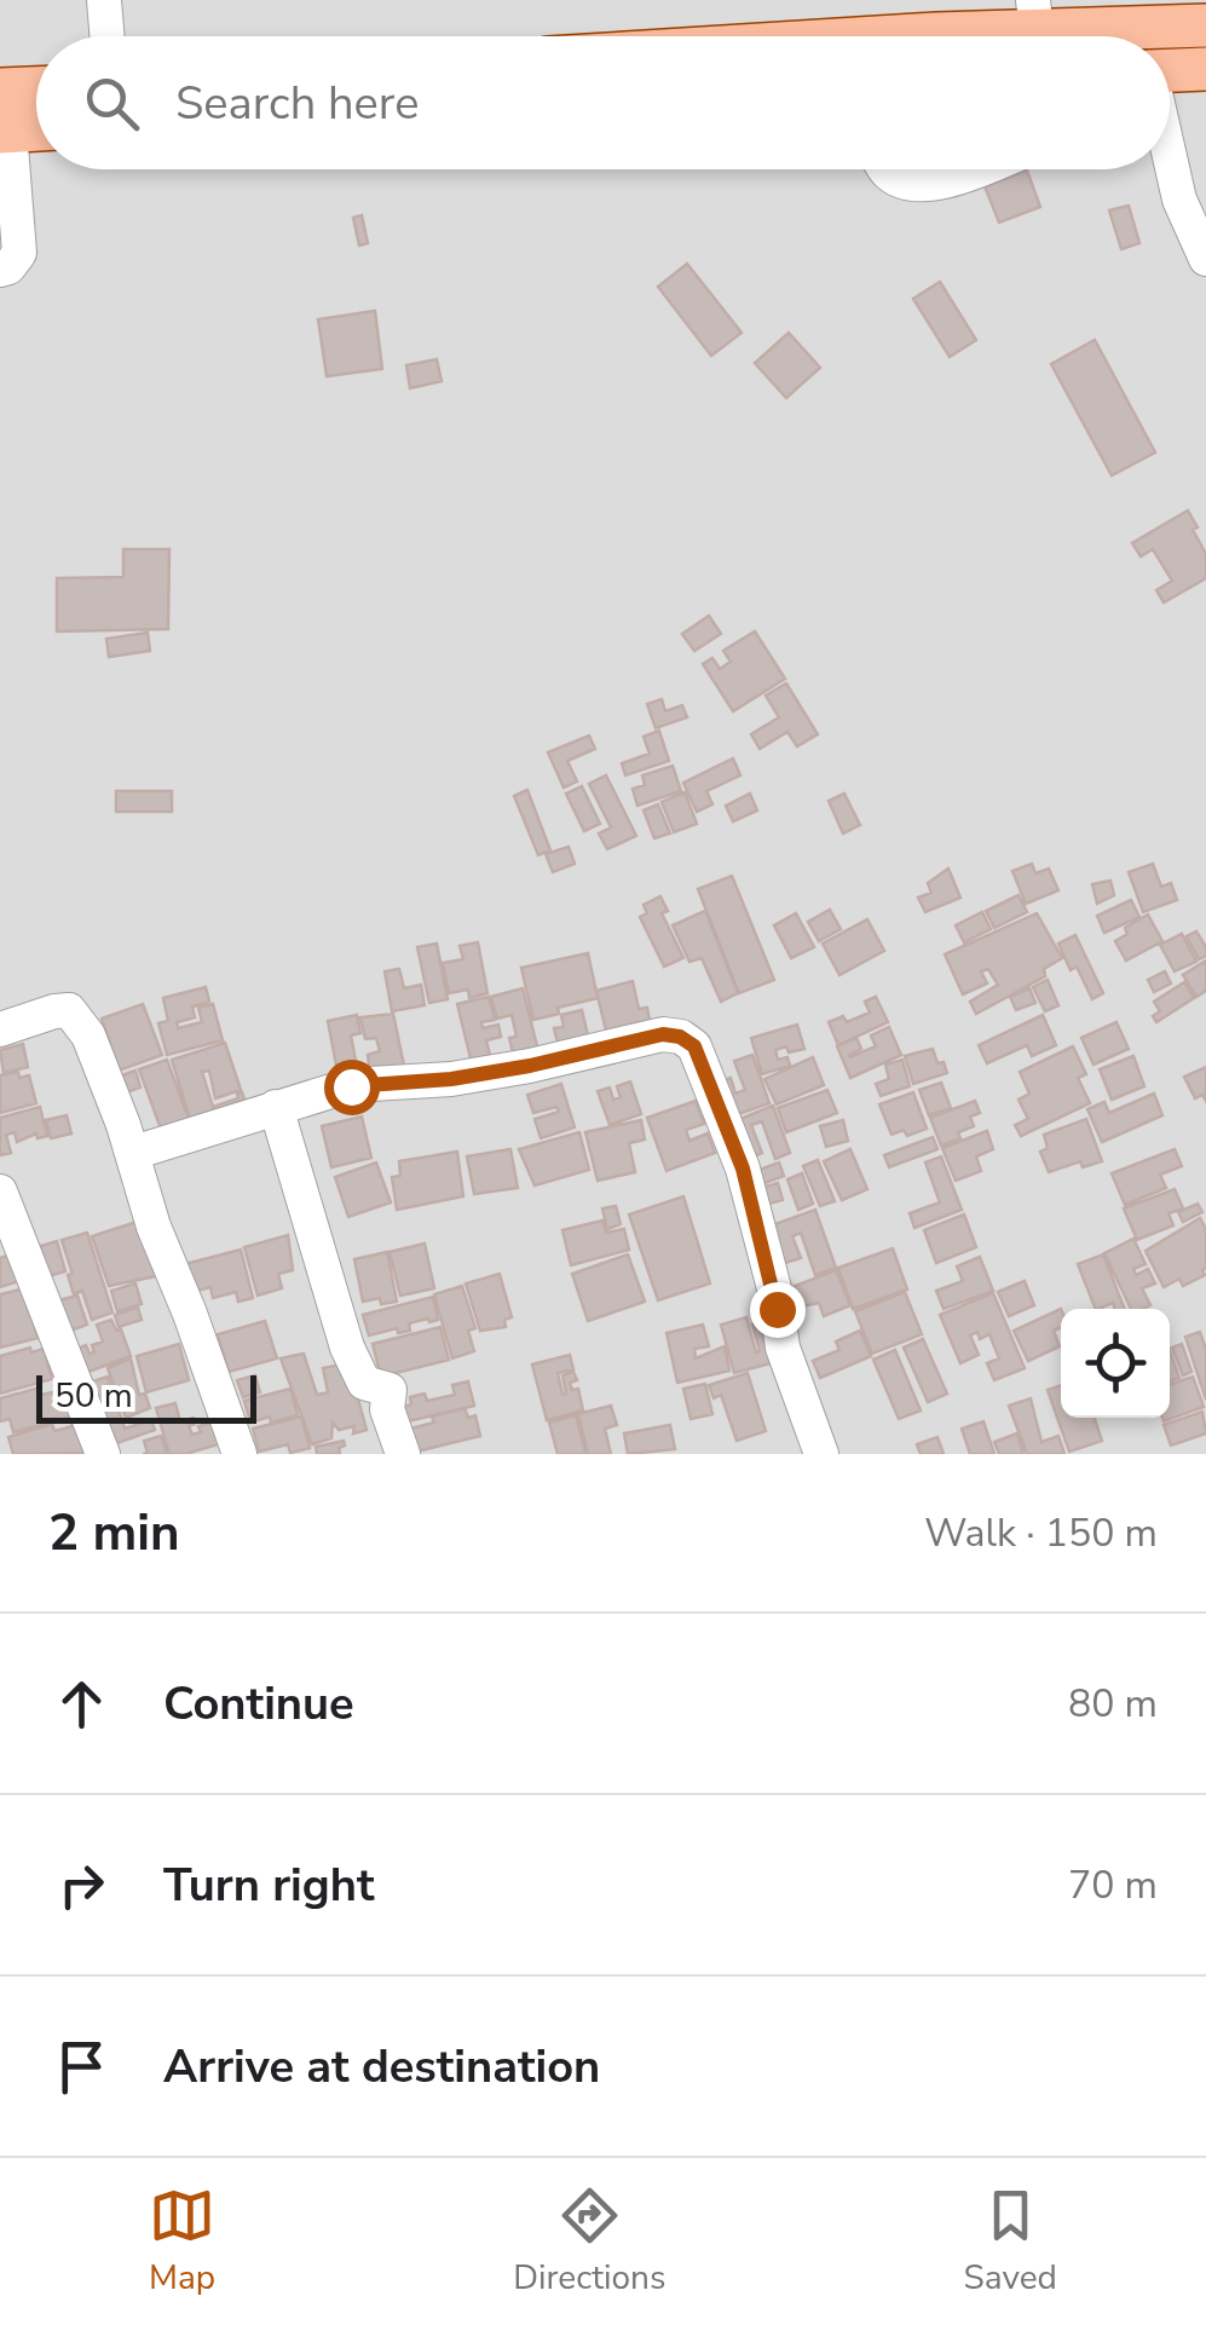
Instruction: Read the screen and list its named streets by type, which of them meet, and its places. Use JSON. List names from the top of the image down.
{
  "scale_bar": "50 m",
  "page": {
    "search": "Search here",
    "scale": "50 m",
    "heading": ["2 min", "Walk · 150 m"],
    "list": [
      ["Continue", "80 m"],
      ["Turn right", "70 m"],
      "Arrive at destination"
    ],
    "nav": ["Map", "Directions", "Saved"]
  }
}
